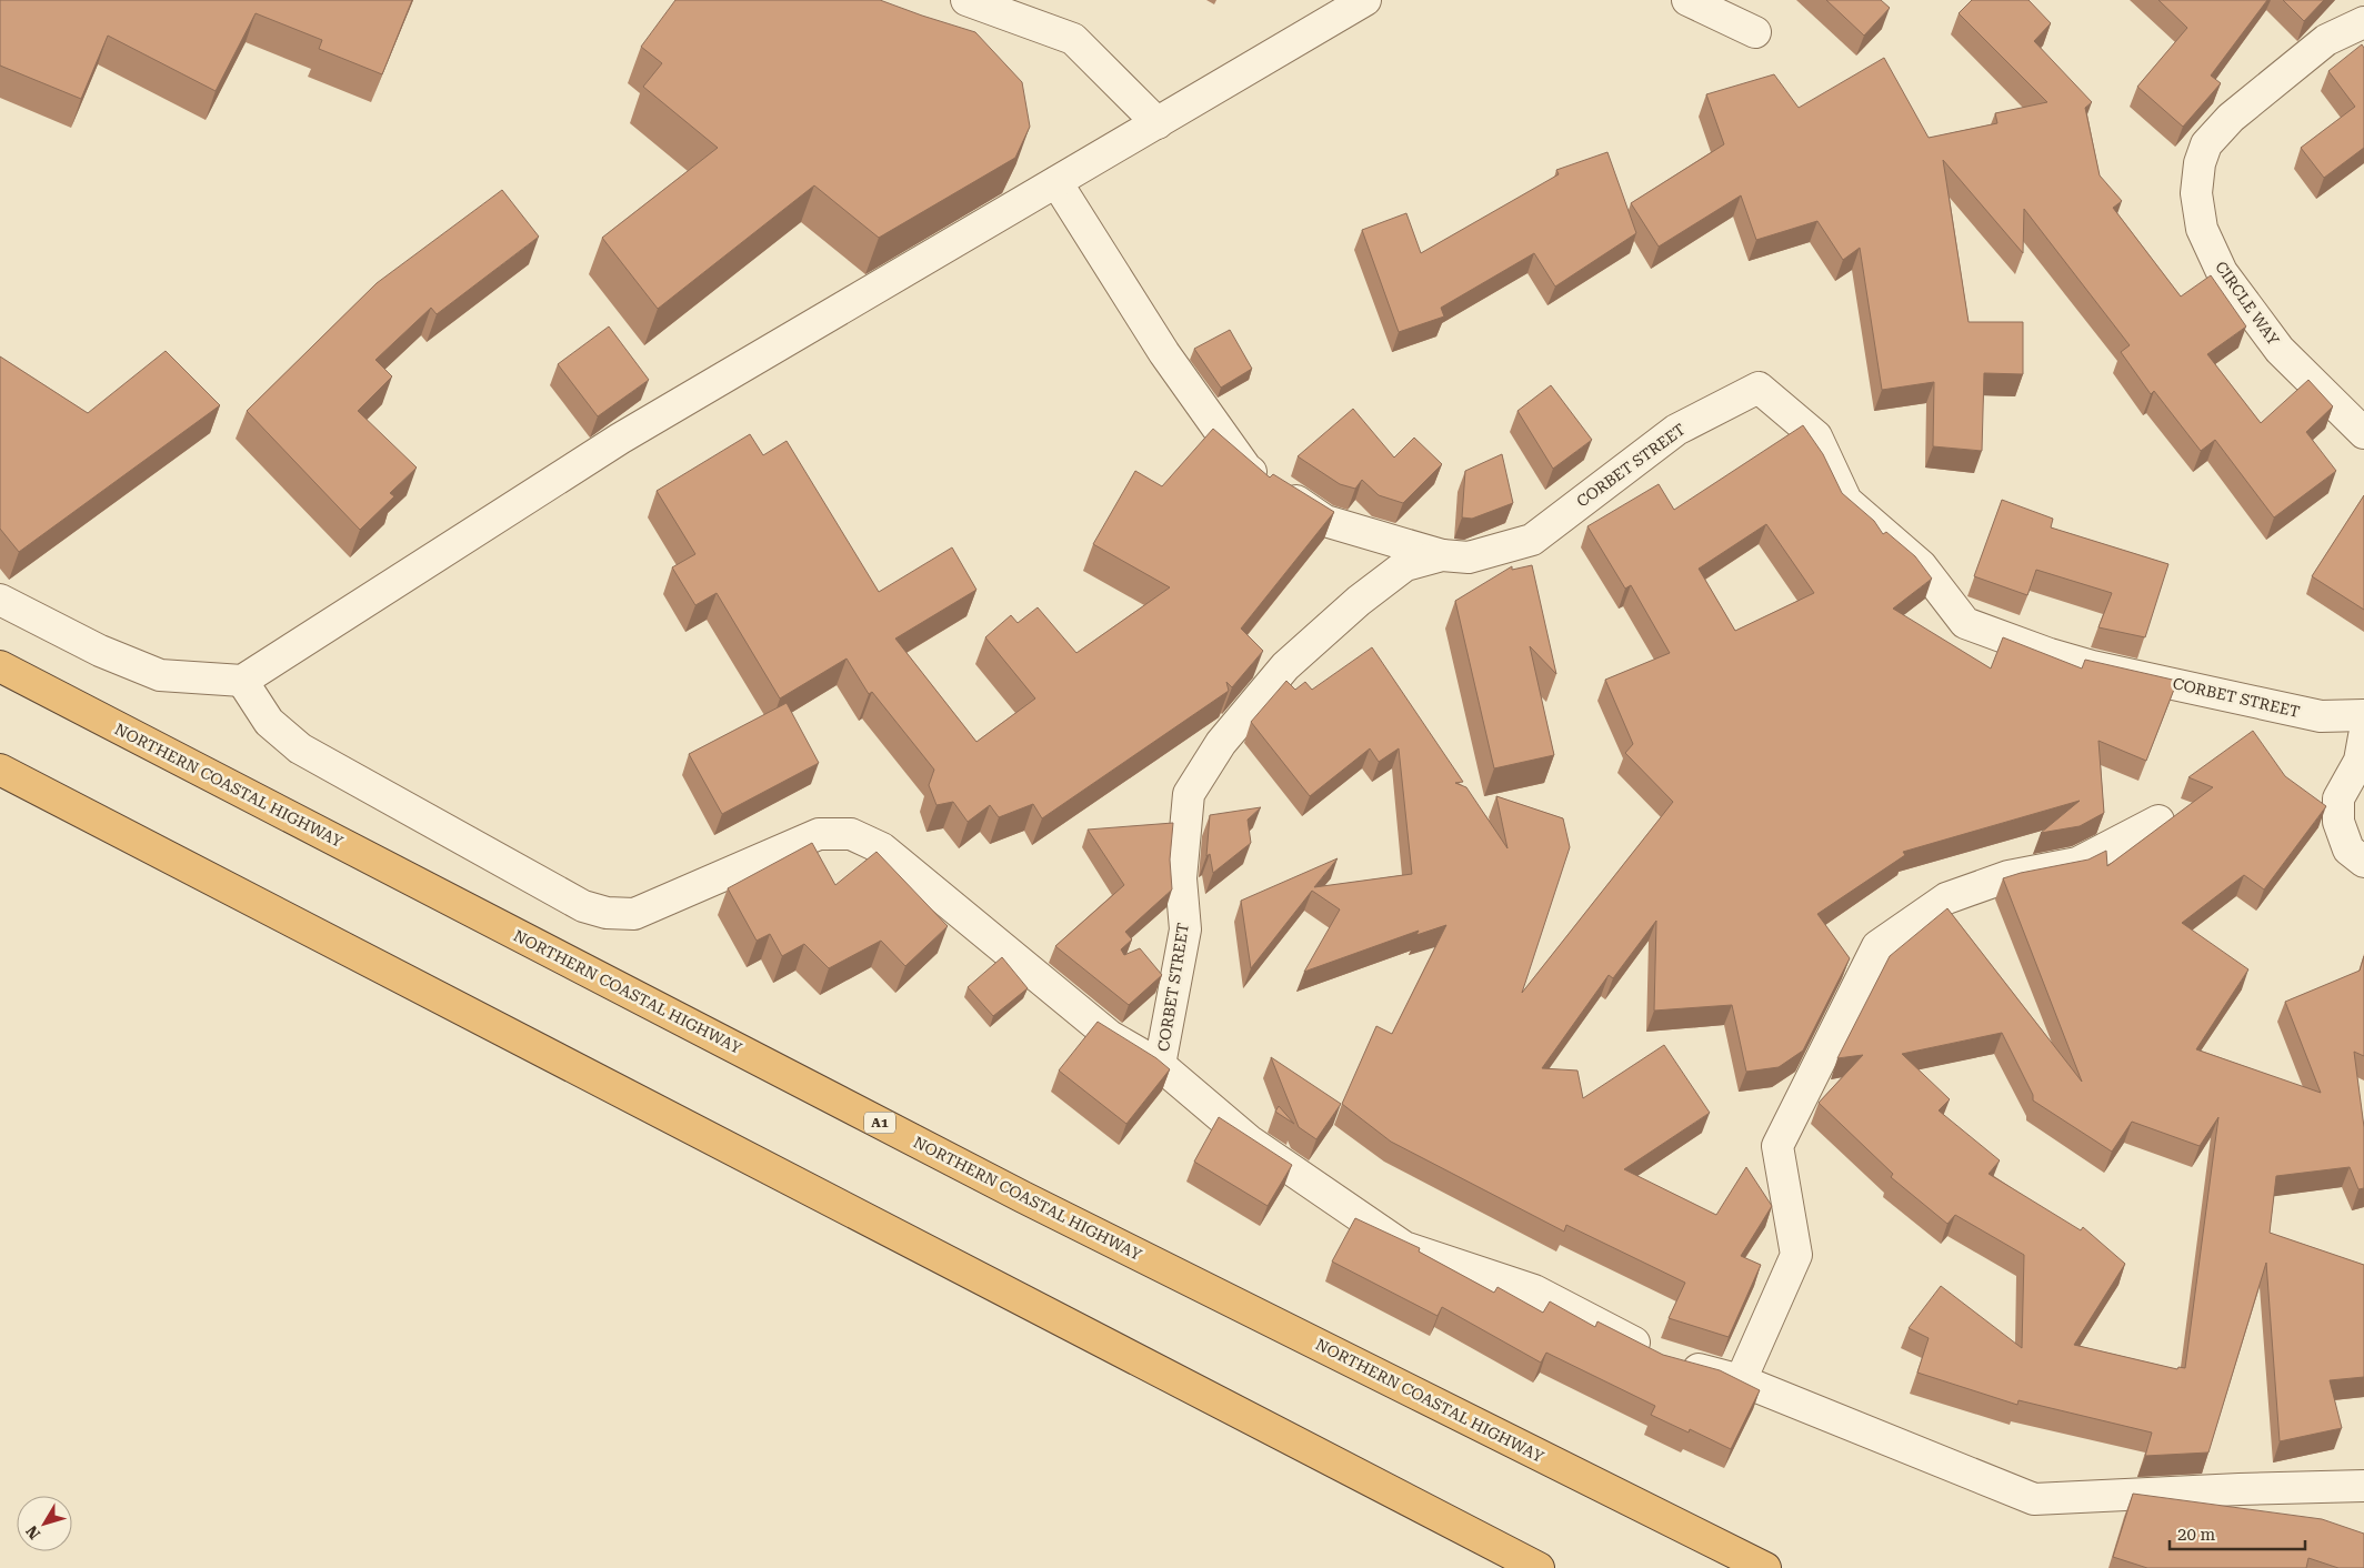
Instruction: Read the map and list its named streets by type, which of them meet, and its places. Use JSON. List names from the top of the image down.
{
  "streets": {
    "highway": ["NORTHERN COASTAL HIGHWAY", "A1"],
    "street": ["CIRCLE WAY", "CORBET STREET"]
  },
  "scale_bar": "20 m",
  "north": "bottom left"
}
